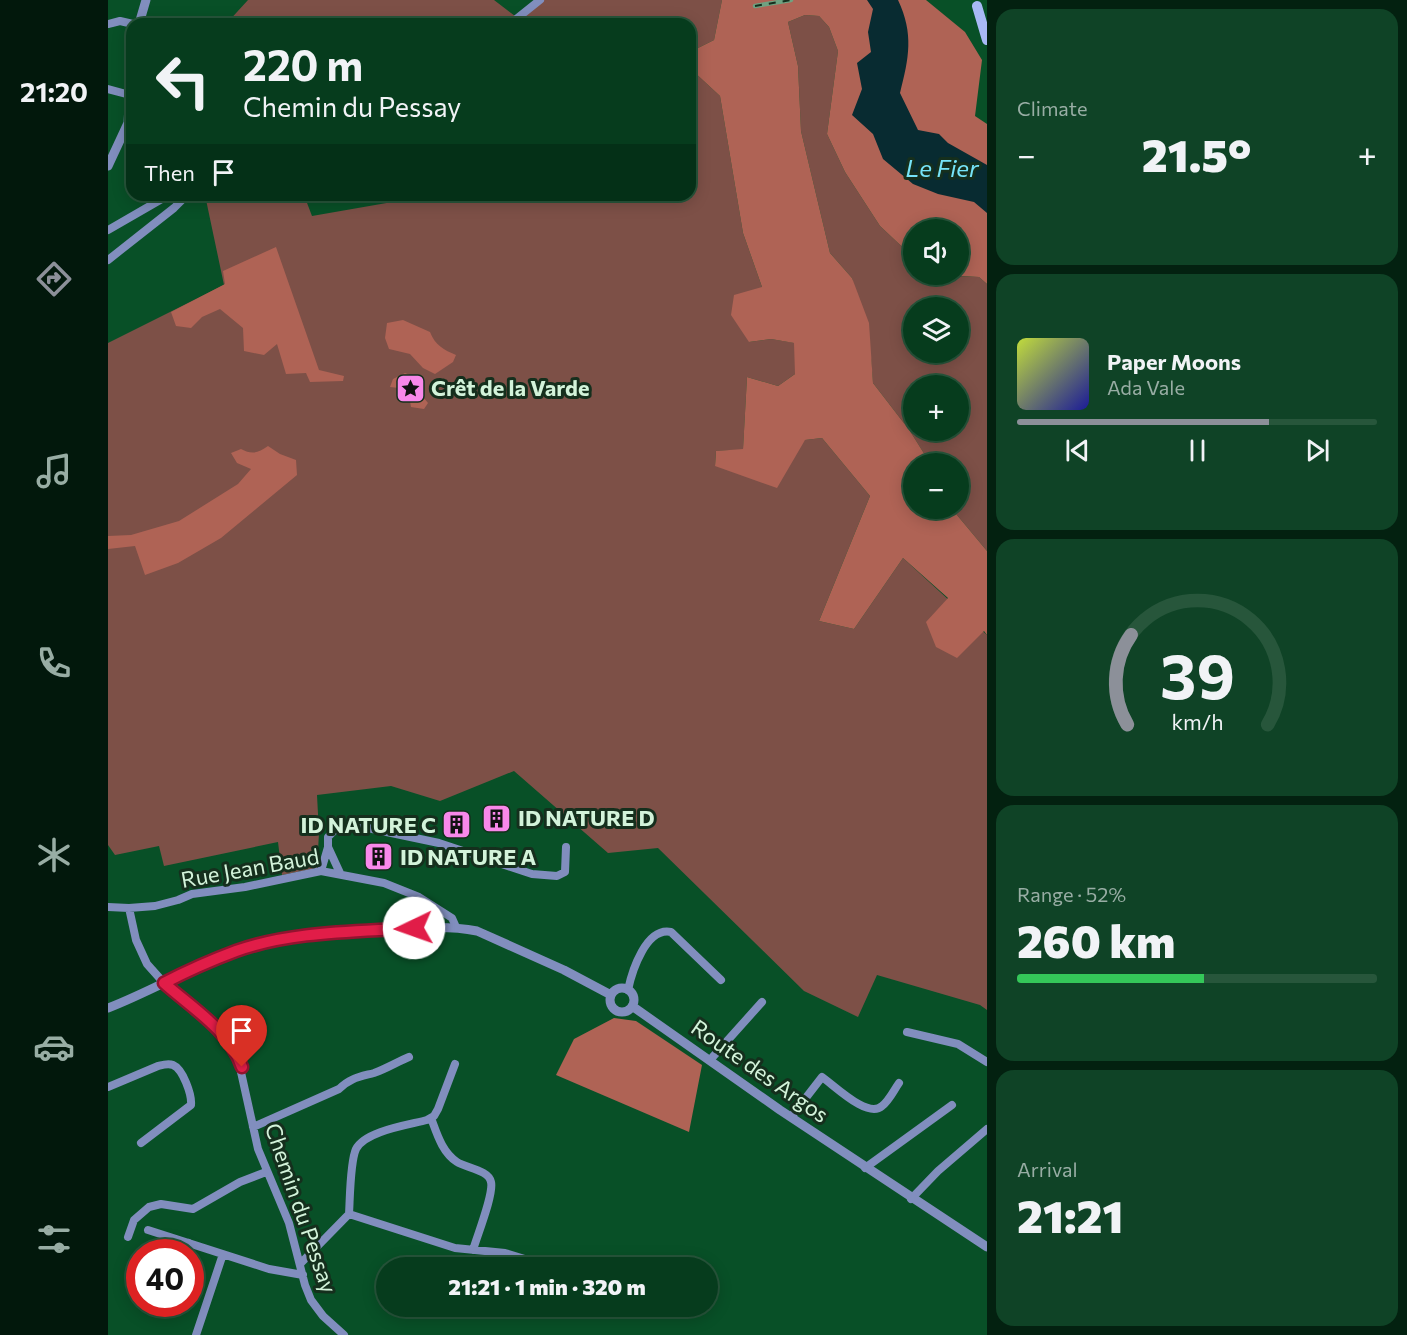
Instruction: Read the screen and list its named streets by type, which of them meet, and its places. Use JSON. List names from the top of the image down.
{
  "streets": {
    "street": ["Rue Jean Baud", "Route des Argos", "Chemin du Pessay"]
  },
  "crossings": [
    ["Rue Jean Baud", "Chemin du Pessay"]
  ],
  "water": ["Le Fier"],
  "places": {
    "place": ["Crêt de la Varde"],
    "building": ["ID NATURE D", "ID NATURE C", "ID NATURE A"]
  },
  "page": {
    "tabs": "21:20",
    "tile": [
      "Climate",
      ["Range · 52%", "260 km"],
      ["Arrival", "21:21"]
    ],
    "turn": ["220 m", "Chemin du Pessay"],
    "heat": ["−", "21.5°", "+"],
    "then": "Then",
    "map_buttons": ["+", "−"],
    "song": ["Paper Moons", "Ada Vale"],
    "limit": "40",
    "trip": "21:21 · 1 min · 320 m",
    "gauge": ["39", "km/h"]
  }
}
